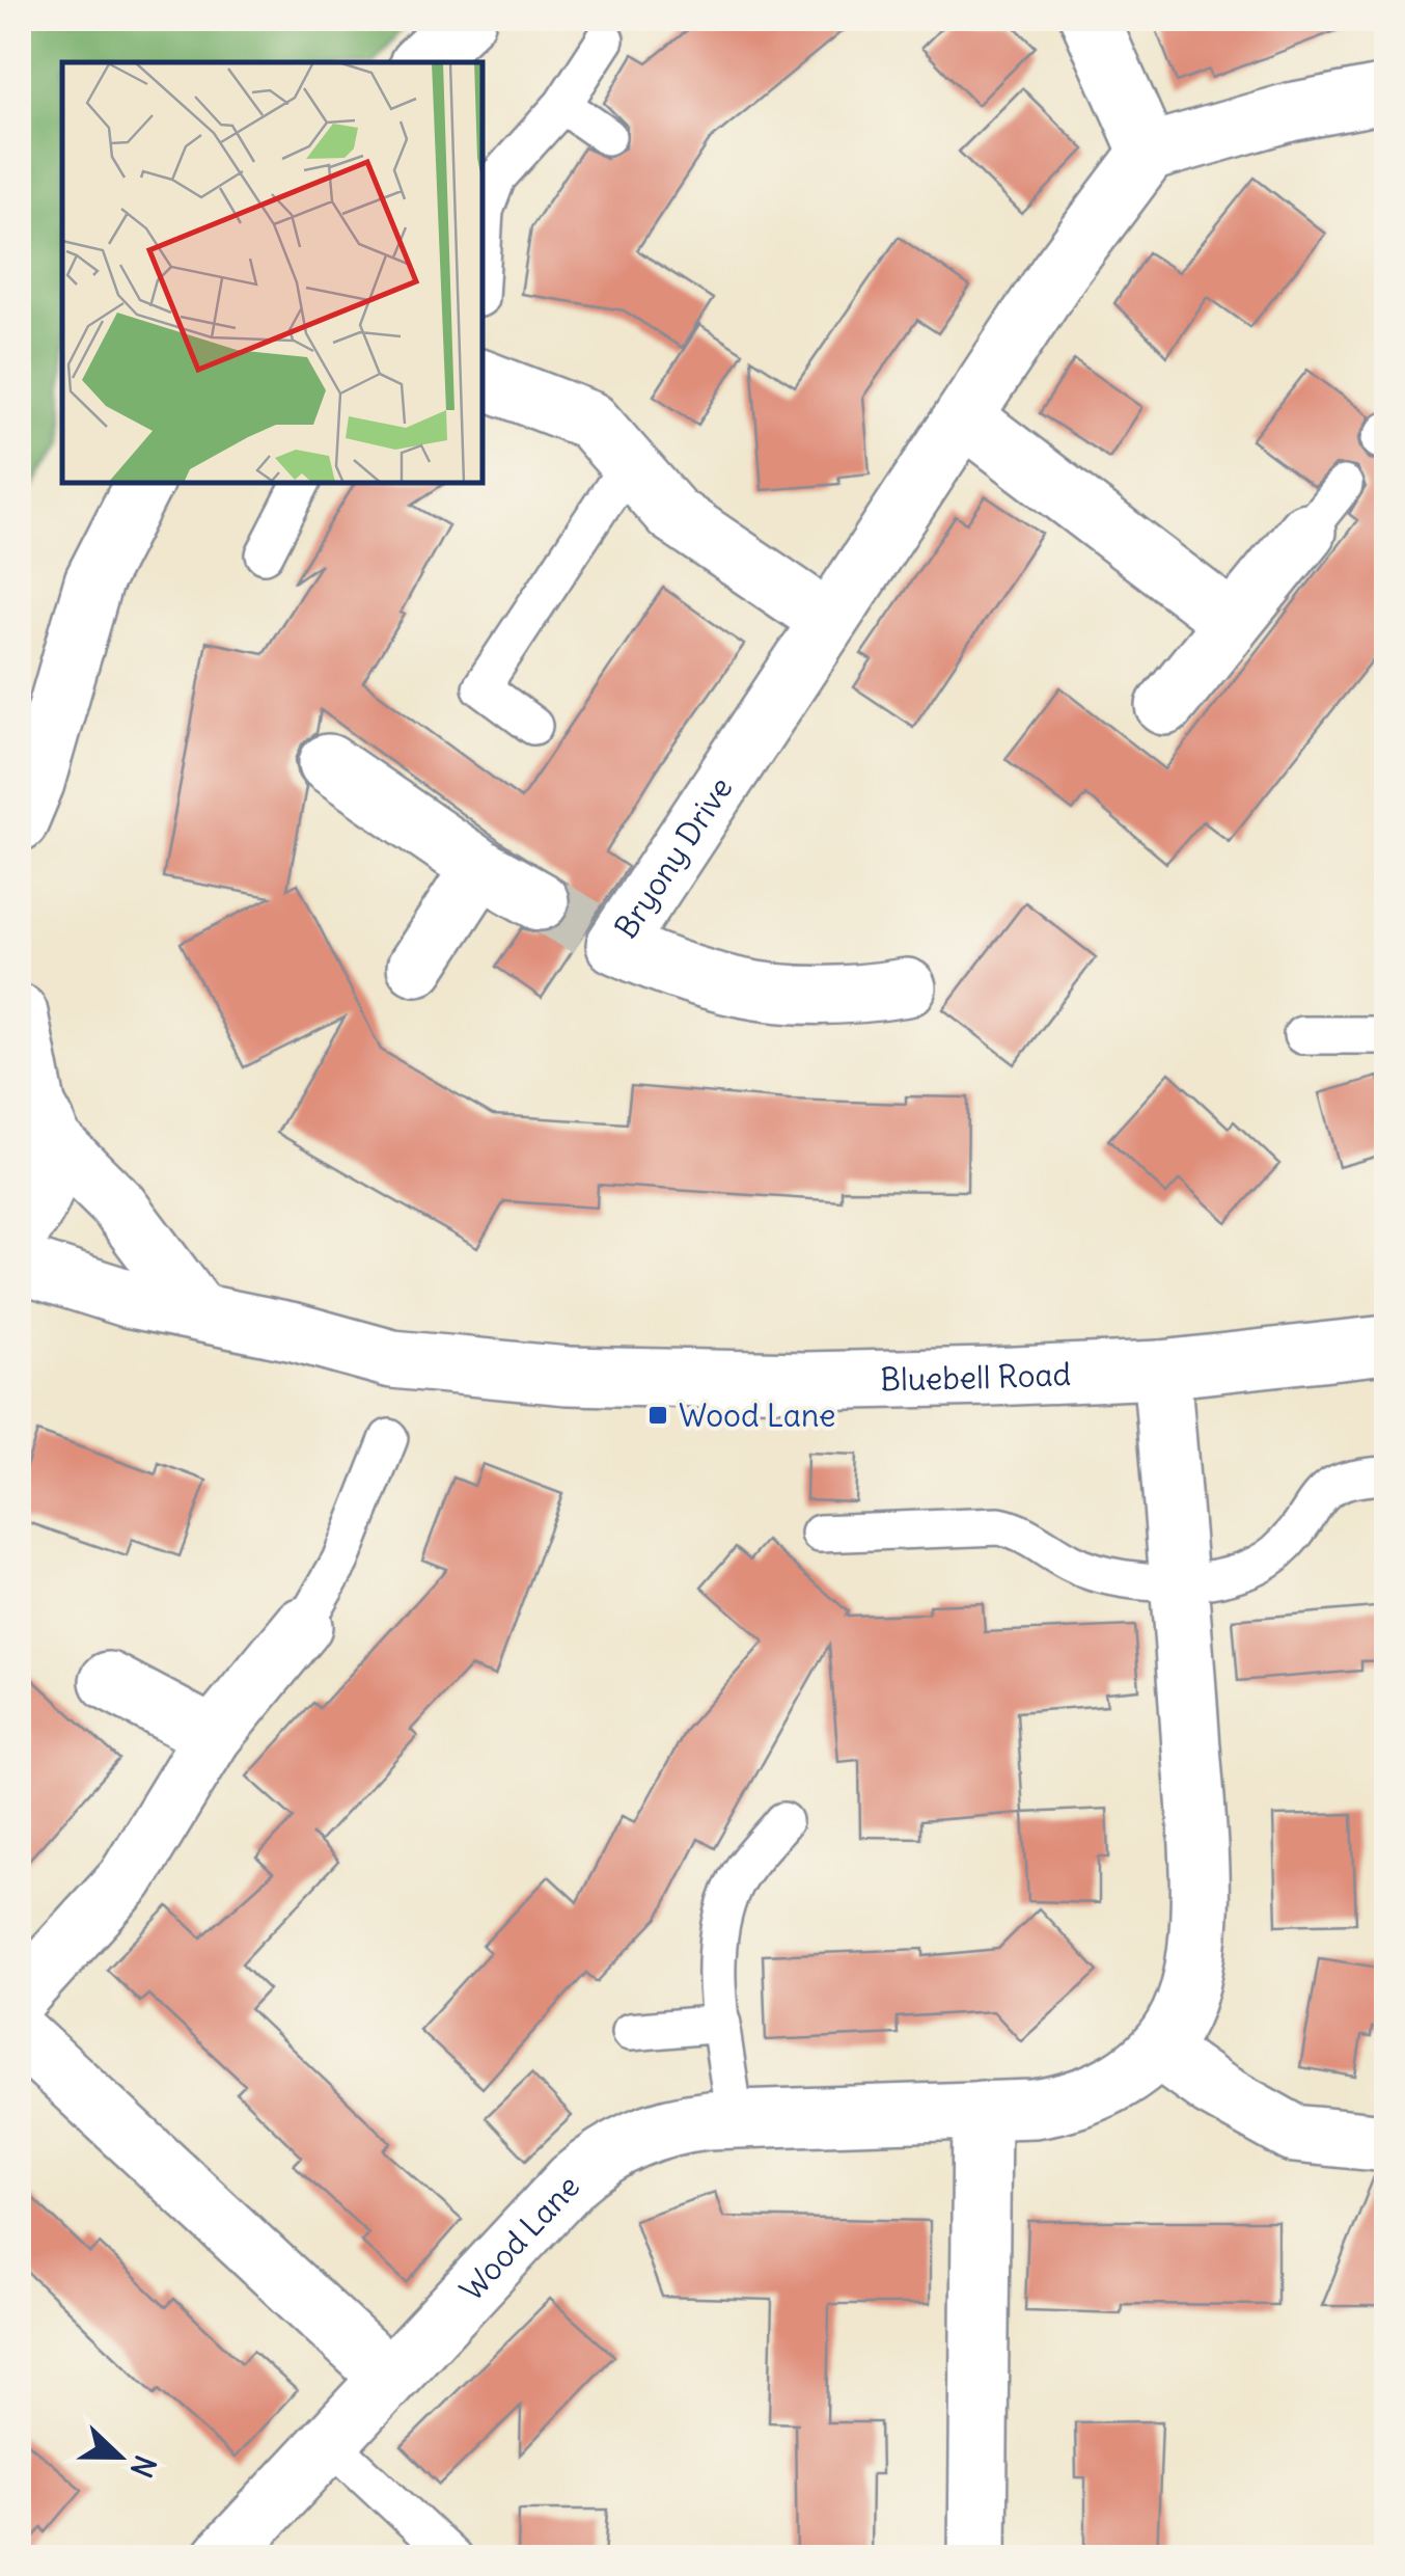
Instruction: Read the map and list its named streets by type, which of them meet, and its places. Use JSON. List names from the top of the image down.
{
  "streets": {
    "street": ["Bryony Drive", "Bluebell Road", "Wood Lane"]
  },
  "crossings": [
    ["Bluebell Road", "Wood Lane"]
  ],
  "places": {
    "transit": ["Wood Lane"]
  },
  "north": "right"
}
